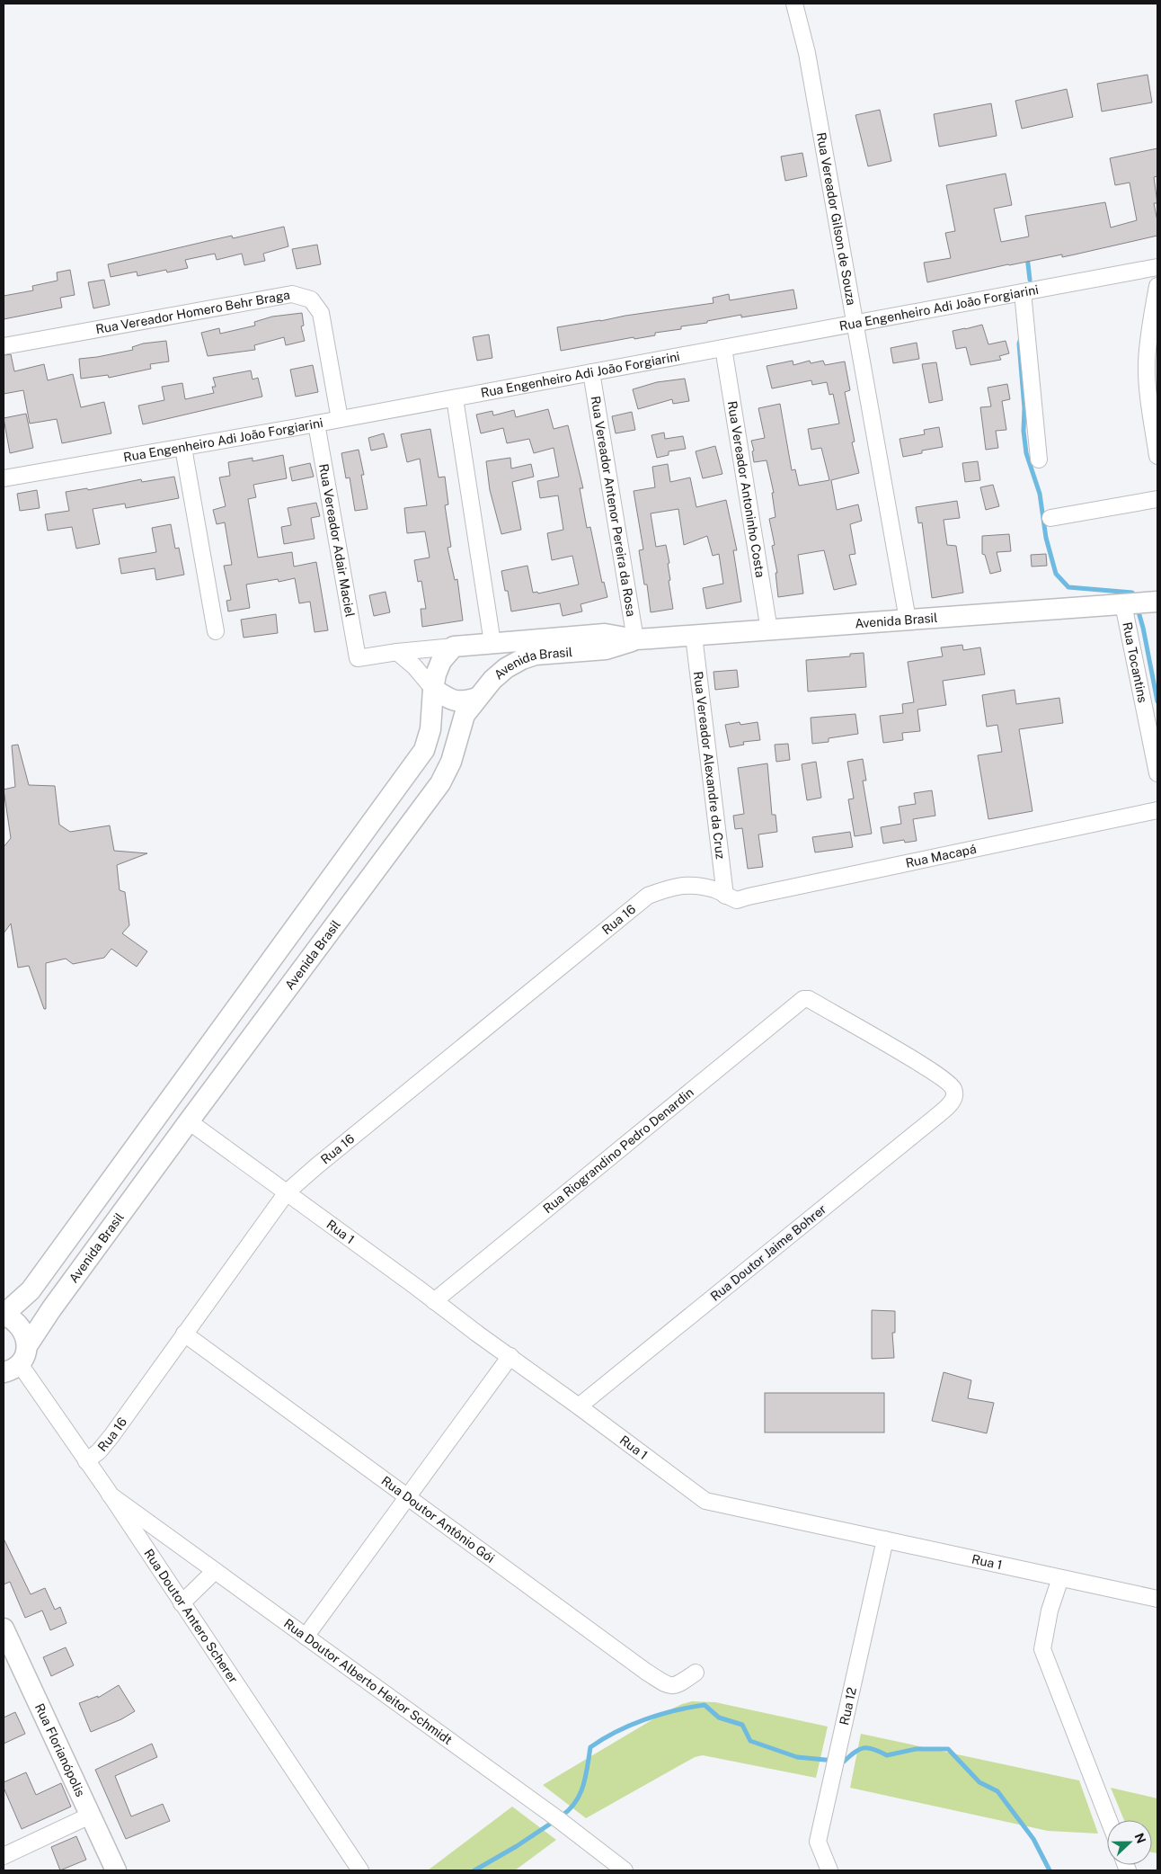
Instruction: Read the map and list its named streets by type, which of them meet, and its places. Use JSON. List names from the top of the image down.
{
  "streets": {
    "street": [
      "Rua Vereador Gilson de Souza",
      "Rua Engenheiro Adi João Forgiarini",
      "Rua Vereador Homero Behr Braga",
      "Rua Vereador Antoninho Costa",
      "Rua Vereador Antenor Pereira da Rosa",
      "Rua Vereador Adair Maciel",
      "Avenida Brasil",
      "Rua Tocantins",
      "Rua Vereador Alexandre da Cruz",
      "Rua Macapá",
      "Rua 16",
      "Rua Riograndino Pedro Denardin",
      "Rua 1",
      "Rua Doutor Jaime Bohrer",
      "Rua Doutor Antônio Gói",
      "Rua Doutor Antero Scherer",
      "Rua Doutor Alberto Heitor Schmidt",
      "Rua 12",
      "Rua Florianópolis"
    ]
  },
  "crossings": [
    ["Rua Vereador Gilson de Souza", "Rua Engenheiro Adi João Forgiarini"],
    ["Rua Vereador Gilson de Souza", "Avenida Brasil"],
    ["Rua Engenheiro Adi João Forgiarini", "Rua Vereador Homero Behr Braga"],
    ["Rua Engenheiro Adi João Forgiarini", "Rua Vereador Antoninho Costa"],
    ["Rua Engenheiro Adi João Forgiarini", "Rua Vereador Antenor Pereira da Rosa"],
    ["Rua Engenheiro Adi João Forgiarini", "Rua Vereador Adair Maciel"],
    ["Rua Vereador Antoninho Costa", "Avenida Brasil"],
    ["Rua Vereador Antenor Pereira da Rosa", "Avenida Brasil"],
    ["Rua Vereador Adair Maciel", "Avenida Brasil"],
    ["Avenida Brasil", "Rua Tocantins"],
    ["Avenida Brasil", "Rua Vereador Alexandre da Cruz"],
    ["Avenida Brasil", "Rua 1"],
    ["Avenida Brasil", "Rua Doutor Antero Scherer"],
    ["Rua Vereador Alexandre da Cruz", "Rua Macapá"],
    ["Rua Macapá", "Rua 16"],
    ["Rua 16", "Rua 1"],
    ["Rua 16", "Rua Doutor Antônio Gói"],
    ["Rua 16", "Rua Doutor Antero Scherer"],
    ["Rua Riograndino Pedro Denardin", "Rua 1"],
    ["Rua Riograndino Pedro Denardin", "Rua Doutor Jaime Bohrer"],
    ["Rua 1", "Rua Doutor Jaime Bohrer"],
    ["Rua 1", "Rua 12"],
    ["Rua Doutor Antero Scherer", "Rua Doutor Alberto Heitor Schmidt"]
  ],
  "north": "right"
}
